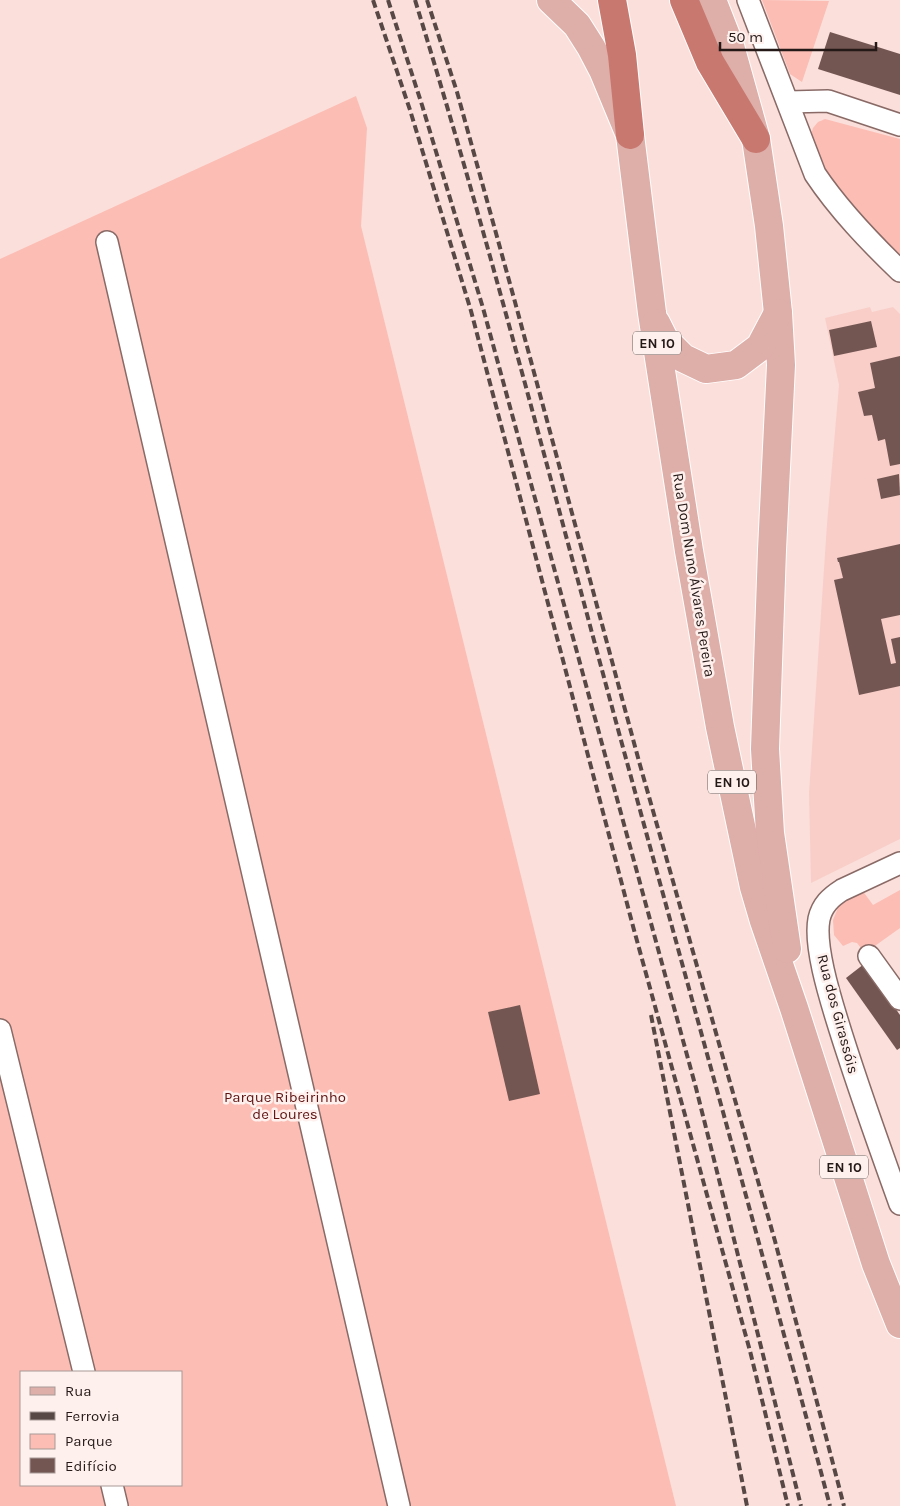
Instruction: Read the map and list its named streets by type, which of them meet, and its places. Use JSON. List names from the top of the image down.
{
  "streets": {
    "highway": ["EN 10"],
    "main road": ["Rua Dom Nuno Álvares Pereira"],
    "street": ["Rua dos Girassóis"]
  },
  "crossings": [
    ["EN 10", "Rua Dom Nuno Álvares Pereira"]
  ],
  "parks": ["Parque Ribeirinho de Loures"],
  "legend": [
    "Rua",
    "Ferrovia",
    "Parque",
    "Edifício"
  ],
  "scale_bar": "50 m"
}
